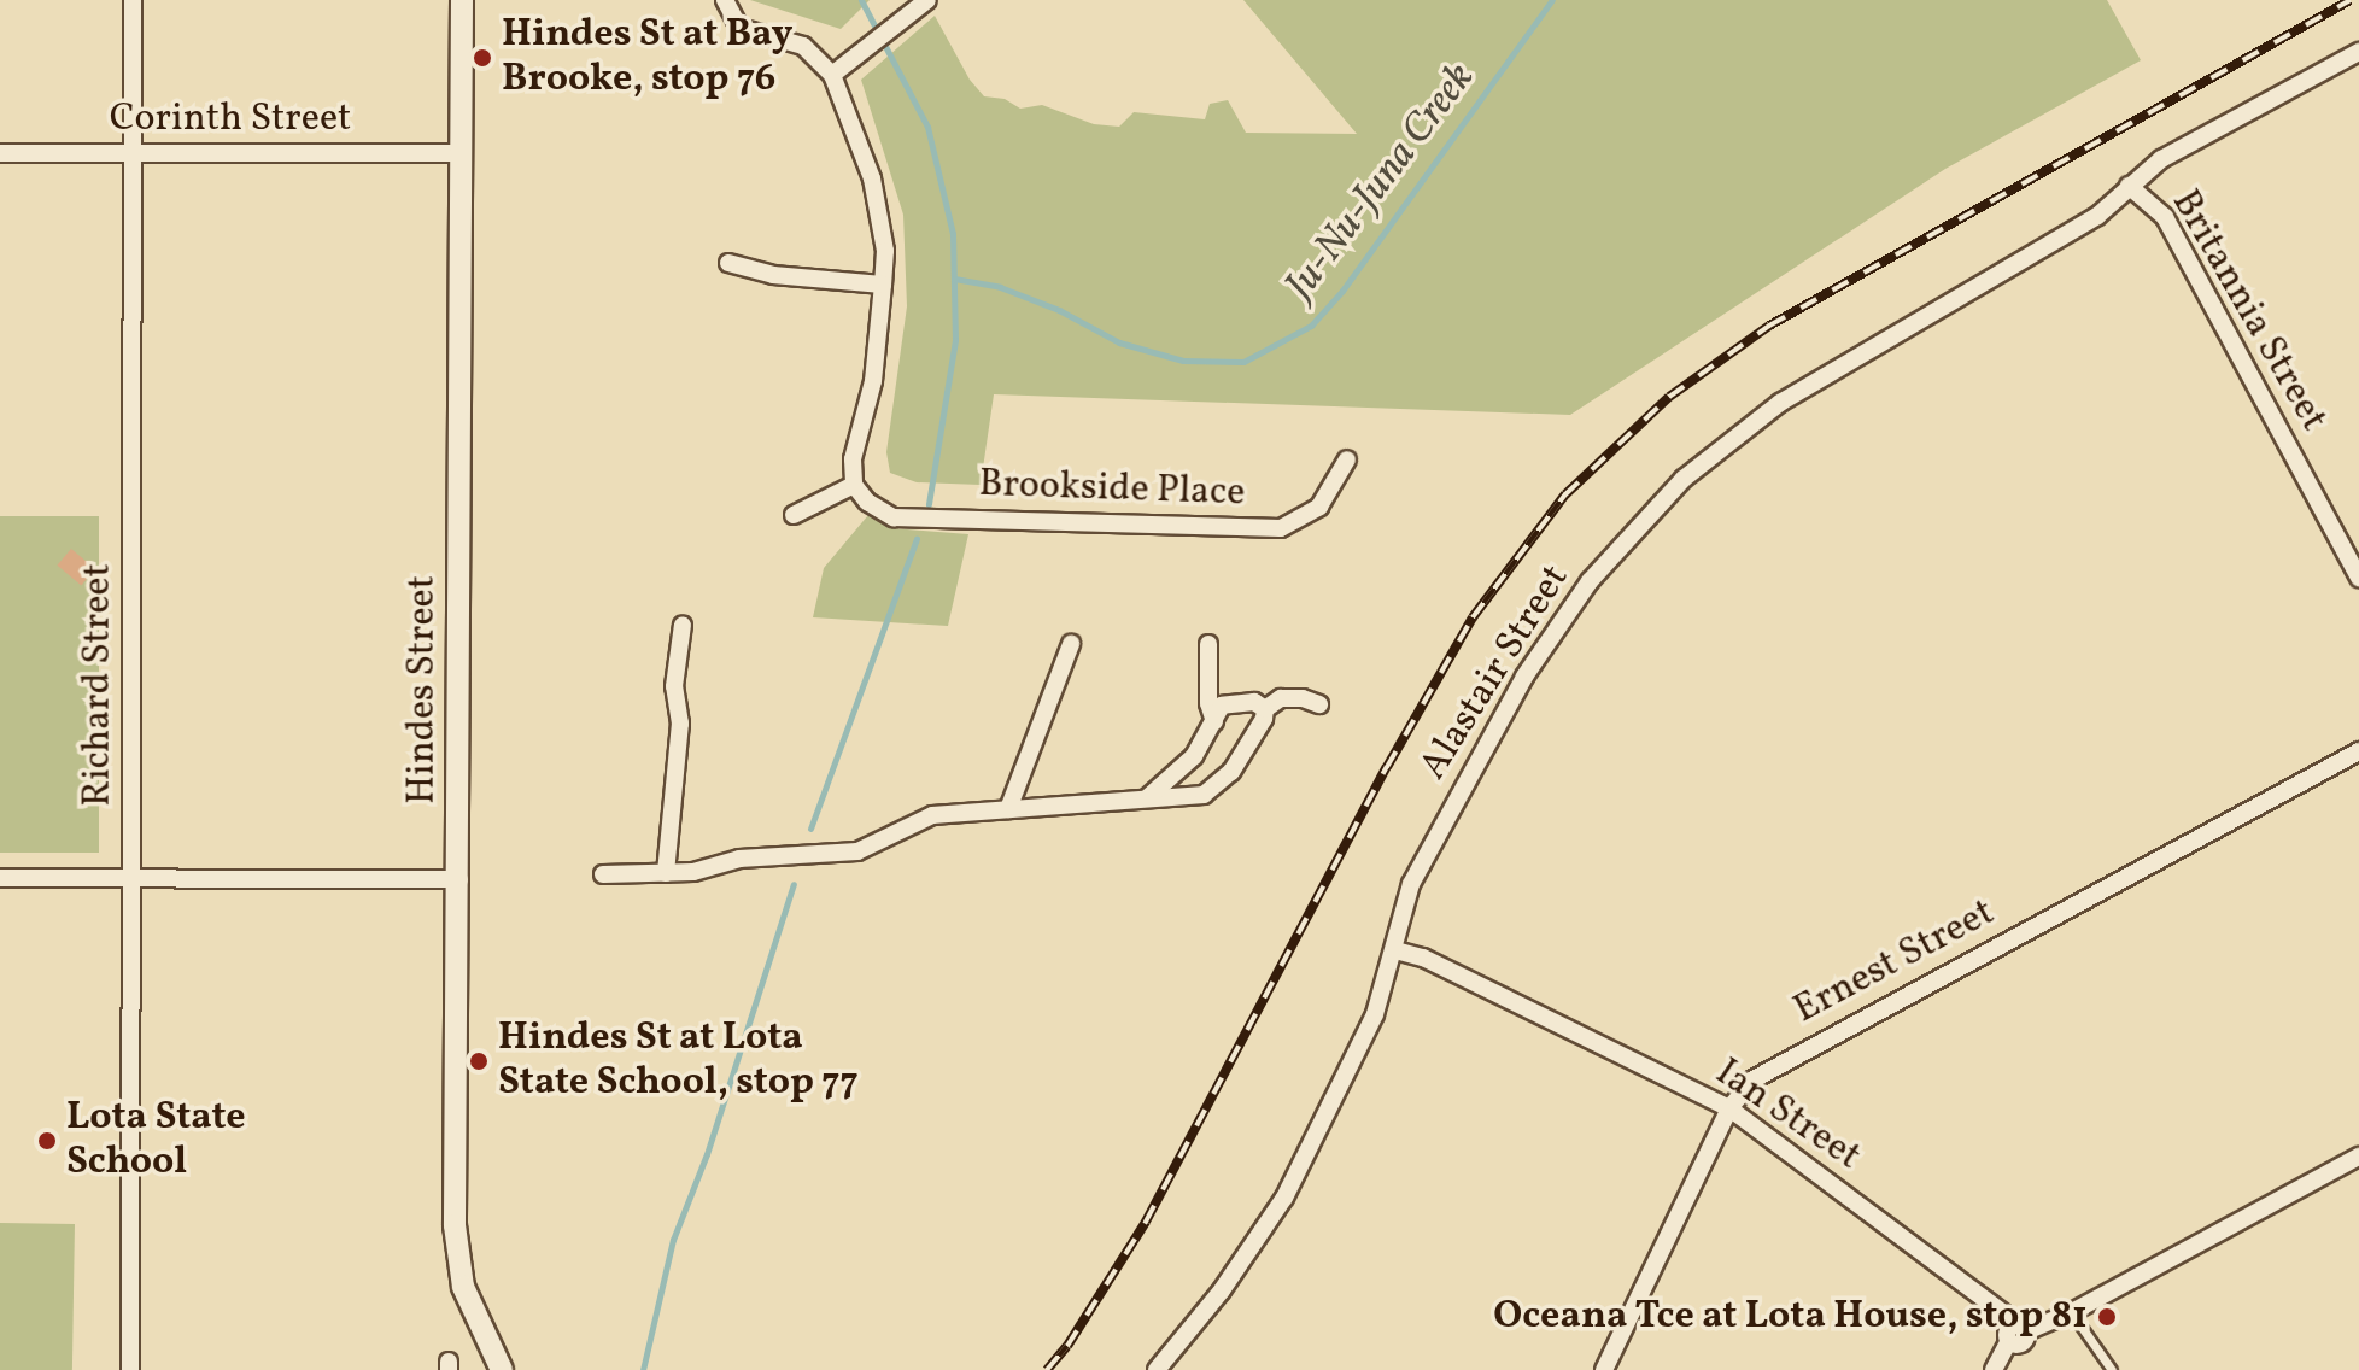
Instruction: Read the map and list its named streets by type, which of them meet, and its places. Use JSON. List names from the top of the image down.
{
  "streets": {
    "street": [
      "Corinth Street",
      "Britannia Street",
      "Brookside Place",
      "Alastair Street",
      "Richard Street",
      "Hindes Street",
      "Ernest Street",
      "Ian Street"
    ]
  },
  "crossings": [
    ["Corinth Street", "Richard Street"],
    ["Corinth Street", "Hindes Street"],
    ["Britannia Street", "Alastair Street"],
    ["Alastair Street", "Ian Street"],
    ["Ernest Street", "Ian Street"]
  ],
  "water": ["Ju-Nu-Juna Creek"],
  "places": [
    "Hindes St at Bay Brooke, stop 76",
    "Hindes St at Lota State School, stop 77",
    "Lota State School",
    "Oceana Tce at Lota House, stop 81"
  ]
}
